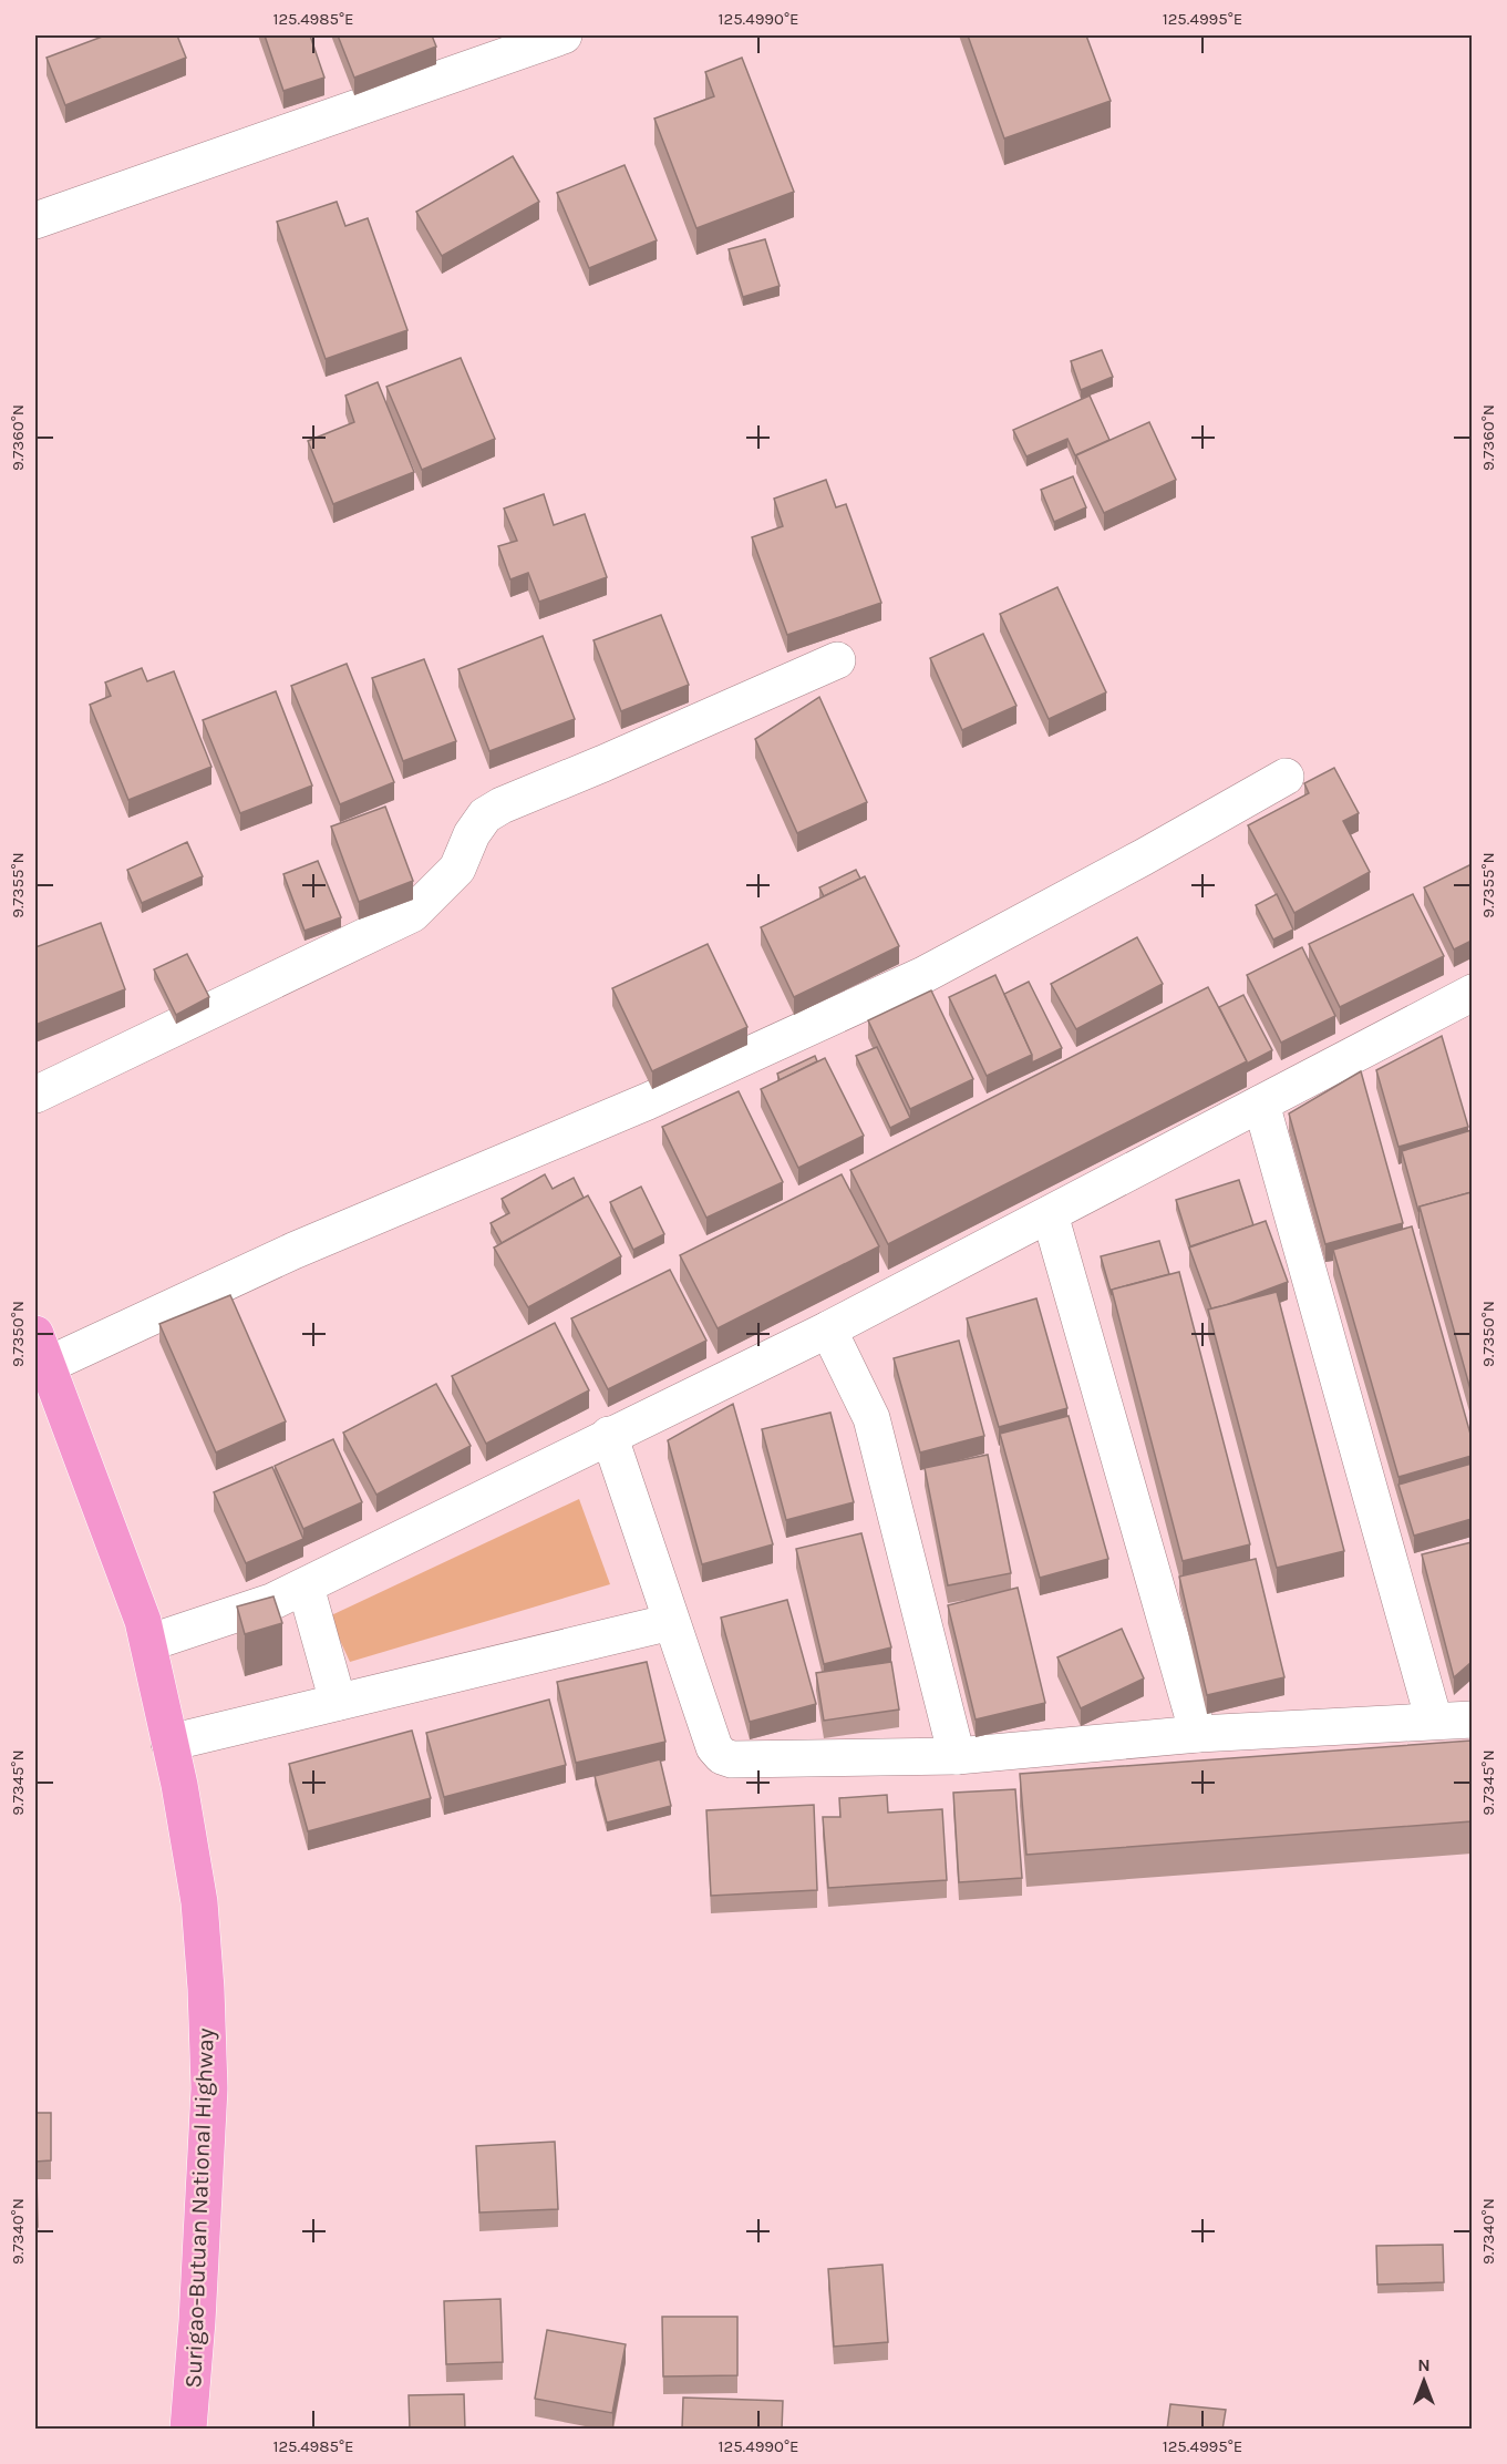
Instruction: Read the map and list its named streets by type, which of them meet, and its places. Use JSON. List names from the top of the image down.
{
  "streets": {
    "highway": ["Surigao-Butuan National Highway"]
  },
  "north": "top",
  "coordinates": [
    "125.4985°E",
    "125.4990°E",
    "125.4995°E",
    "9.7360°N",
    "9.7355°N",
    "9.7350°N",
    "9.7345°N",
    "9.7340°N"
  ]
}
